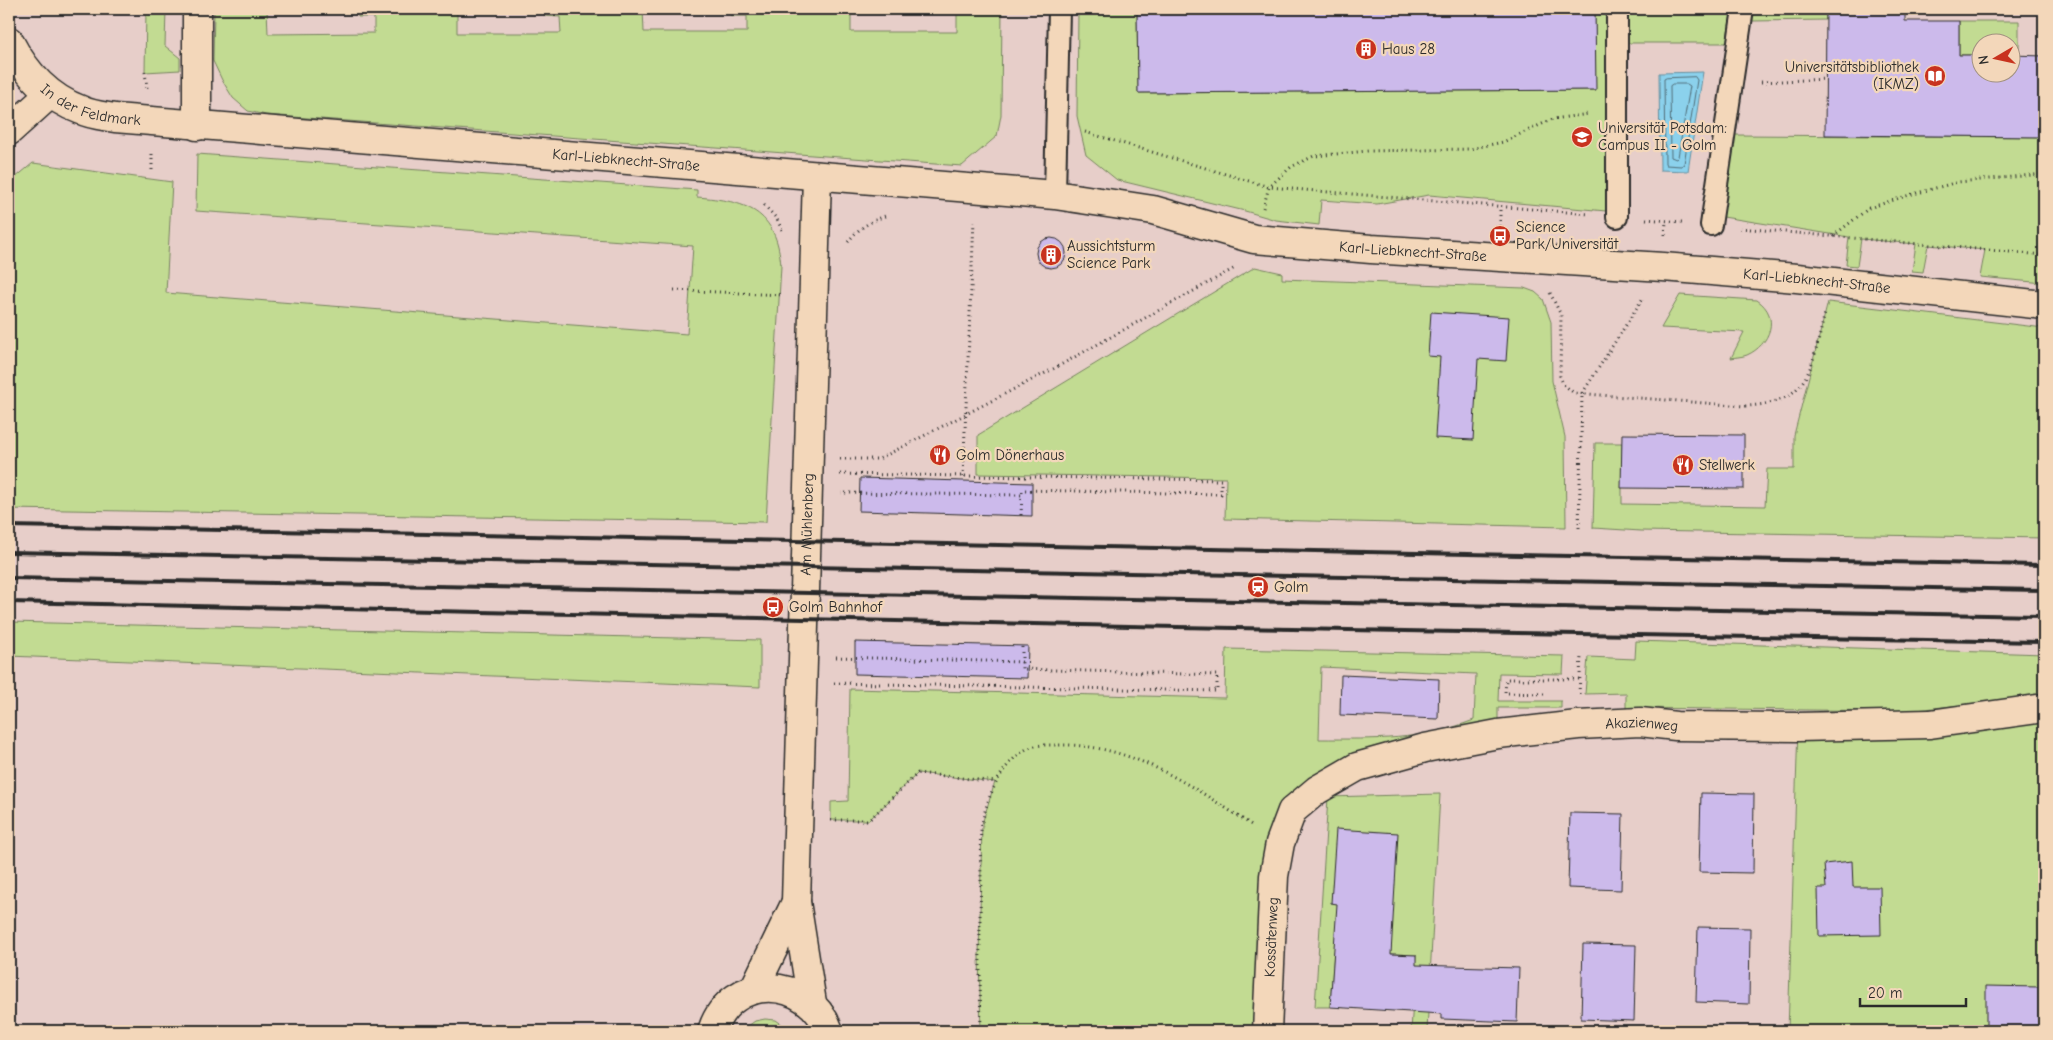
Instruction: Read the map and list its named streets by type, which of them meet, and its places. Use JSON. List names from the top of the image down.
{
  "streets": {
    "street": [
      "In der Feldmark",
      "Karl-Liebknecht-Straße",
      "Am Mühlenberg",
      "Akazienweg",
      "Kossätenweg"
    ]
  },
  "crossings": [
    ["In der Feldmark", "Karl-Liebknecht-Straße"],
    ["Karl-Liebknecht-Straße", "Am Mühlenberg"],
    ["Akazienweg", "Kossätenweg"]
  ],
  "places": {
    "building": ["Haus 28", "Aussichtsturm Science Park"],
    "library": ["Universitätsbibliothek (IKMZ)"],
    "school or university": ["Universität Potsdam: Campus II - Golm"],
    "bus stop": ["Science Park/Universität", "Golm Bahnhof"],
    "restaurant": ["Golm Dönerhaus", "Stellwerk"],
    "station": ["Golm"]
  },
  "scale_bar": "20 m",
  "north": "left"
}
